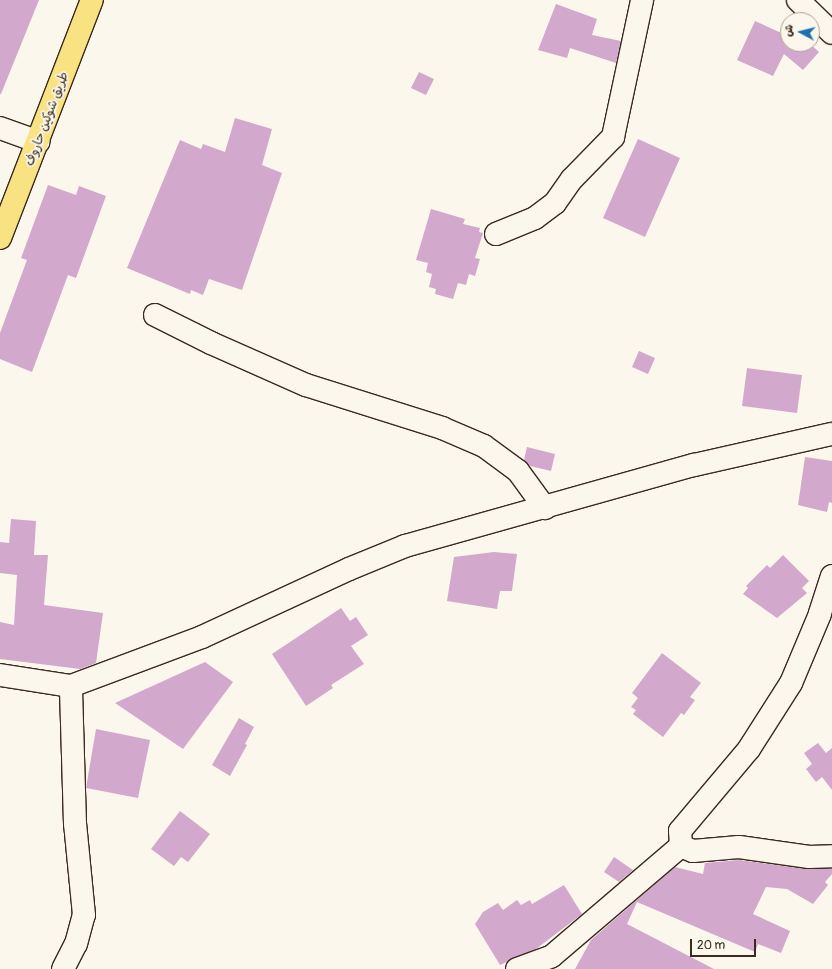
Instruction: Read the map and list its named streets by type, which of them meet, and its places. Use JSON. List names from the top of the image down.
{
  "streets": {
    "main road": ["طريق شوكين حاروف"]
  },
  "scale_bar": "20 m",
  "north": "left"
}
